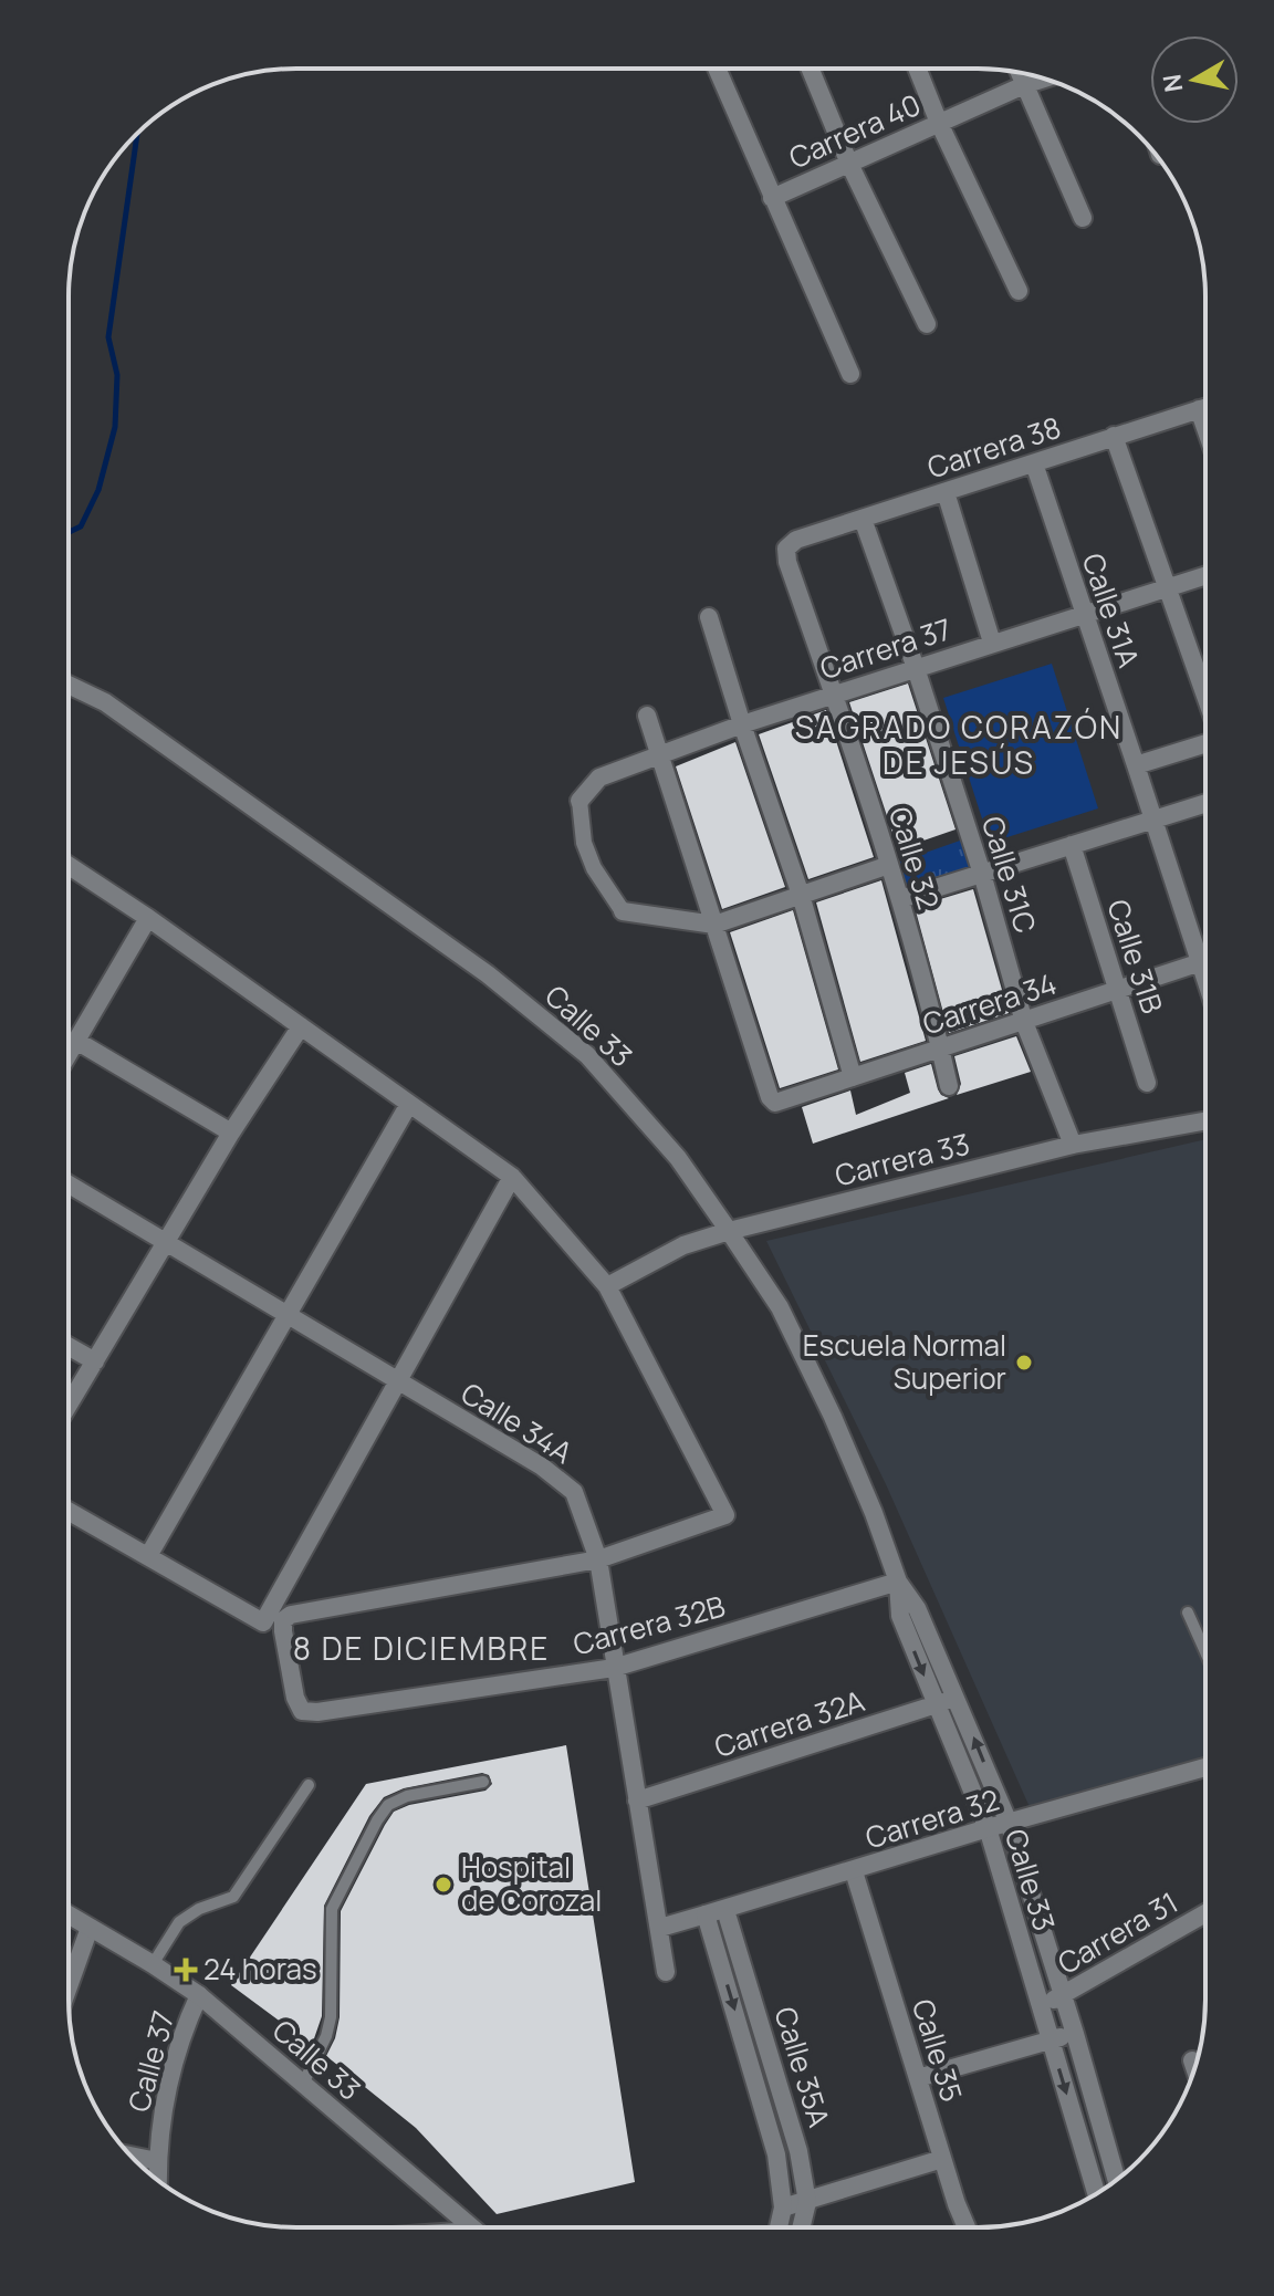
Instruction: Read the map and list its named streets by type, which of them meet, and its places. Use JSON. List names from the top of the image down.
{
  "streets": {
    "street": [
      "Carrera 40",
      "Carrera 38",
      "Calle 31A",
      "Carrera 37",
      "Calle 32",
      "Calle 31C",
      "Calle 31B",
      "Carrera 34",
      "Calle 33",
      "Carrera 33",
      "Calle 34A",
      "Carrera 32B",
      "Carrera 32A",
      "Carrera 32",
      "Carrera 31",
      "Calle 35",
      "Calle 37",
      "Calle 35A"
    ]
  },
  "crossings": [
    ["Carrera 38", "Calle 31A"],
    ["Carrera 38", "Calle 32"],
    ["Carrera 38", "Calle 31C"],
    ["Calle 31A", "Carrera 37"],
    ["Calle 31A", "Carrera 34"],
    ["Carrera 37", "Calle 32"],
    ["Carrera 37", "Calle 31C"],
    ["Calle 32", "Carrera 34"],
    ["Calle 31C", "Carrera 34"],
    ["Calle 31C", "Carrera 33"],
    ["Calle 31B", "Carrera 34"],
    ["Calle 33", "Carrera 33"],
    ["Calle 33", "Carrera 32B"],
    ["Calle 33", "Carrera 32A"],
    ["Calle 33", "Carrera 32"],
    ["Calle 33", "Carrera 31"],
    ["Calle 33", "Calle 37"],
    ["Calle 34A", "Carrera 32B"],
    ["Calle 34A", "Carrera 32A"],
    ["Calle 34A", "Carrera 32"],
    ["Carrera 32", "Calle 35"],
    ["Carrera 32", "Calle 35A"]
  ],
  "districts": ["SAGRADO CORAZÓN DE JESÚS", "8 DE DICIEMBRE"],
  "places": {
    "other": ["Escuela Normal Superior", "Hospital de Corozal"],
    "health": ["24 horas"]
  },
  "north": "left"
}
